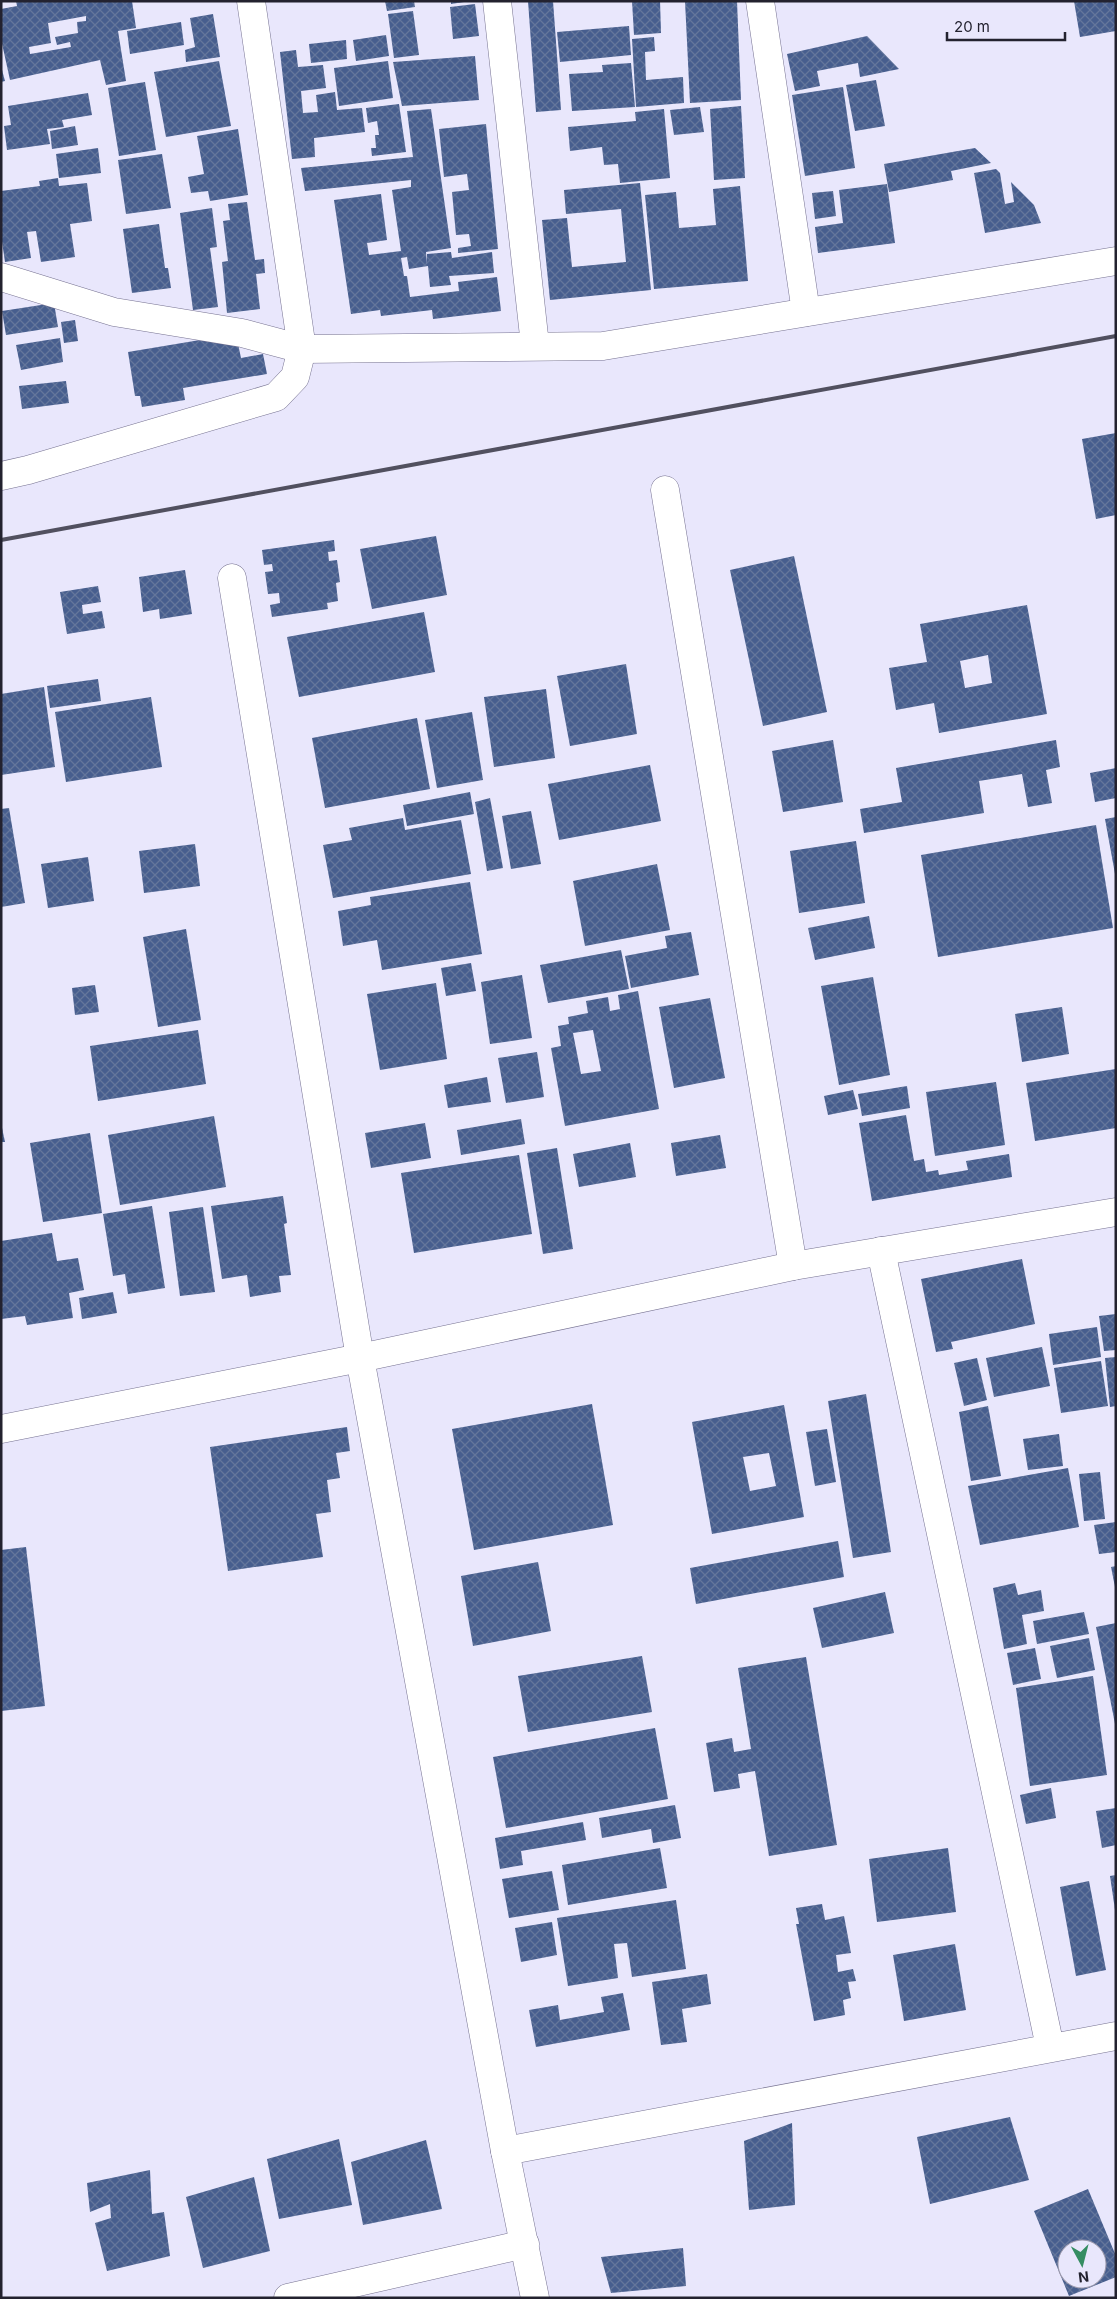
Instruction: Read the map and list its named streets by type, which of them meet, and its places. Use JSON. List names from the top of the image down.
{
  "scale_bar": "20 m",
  "north": "bottom"
}
